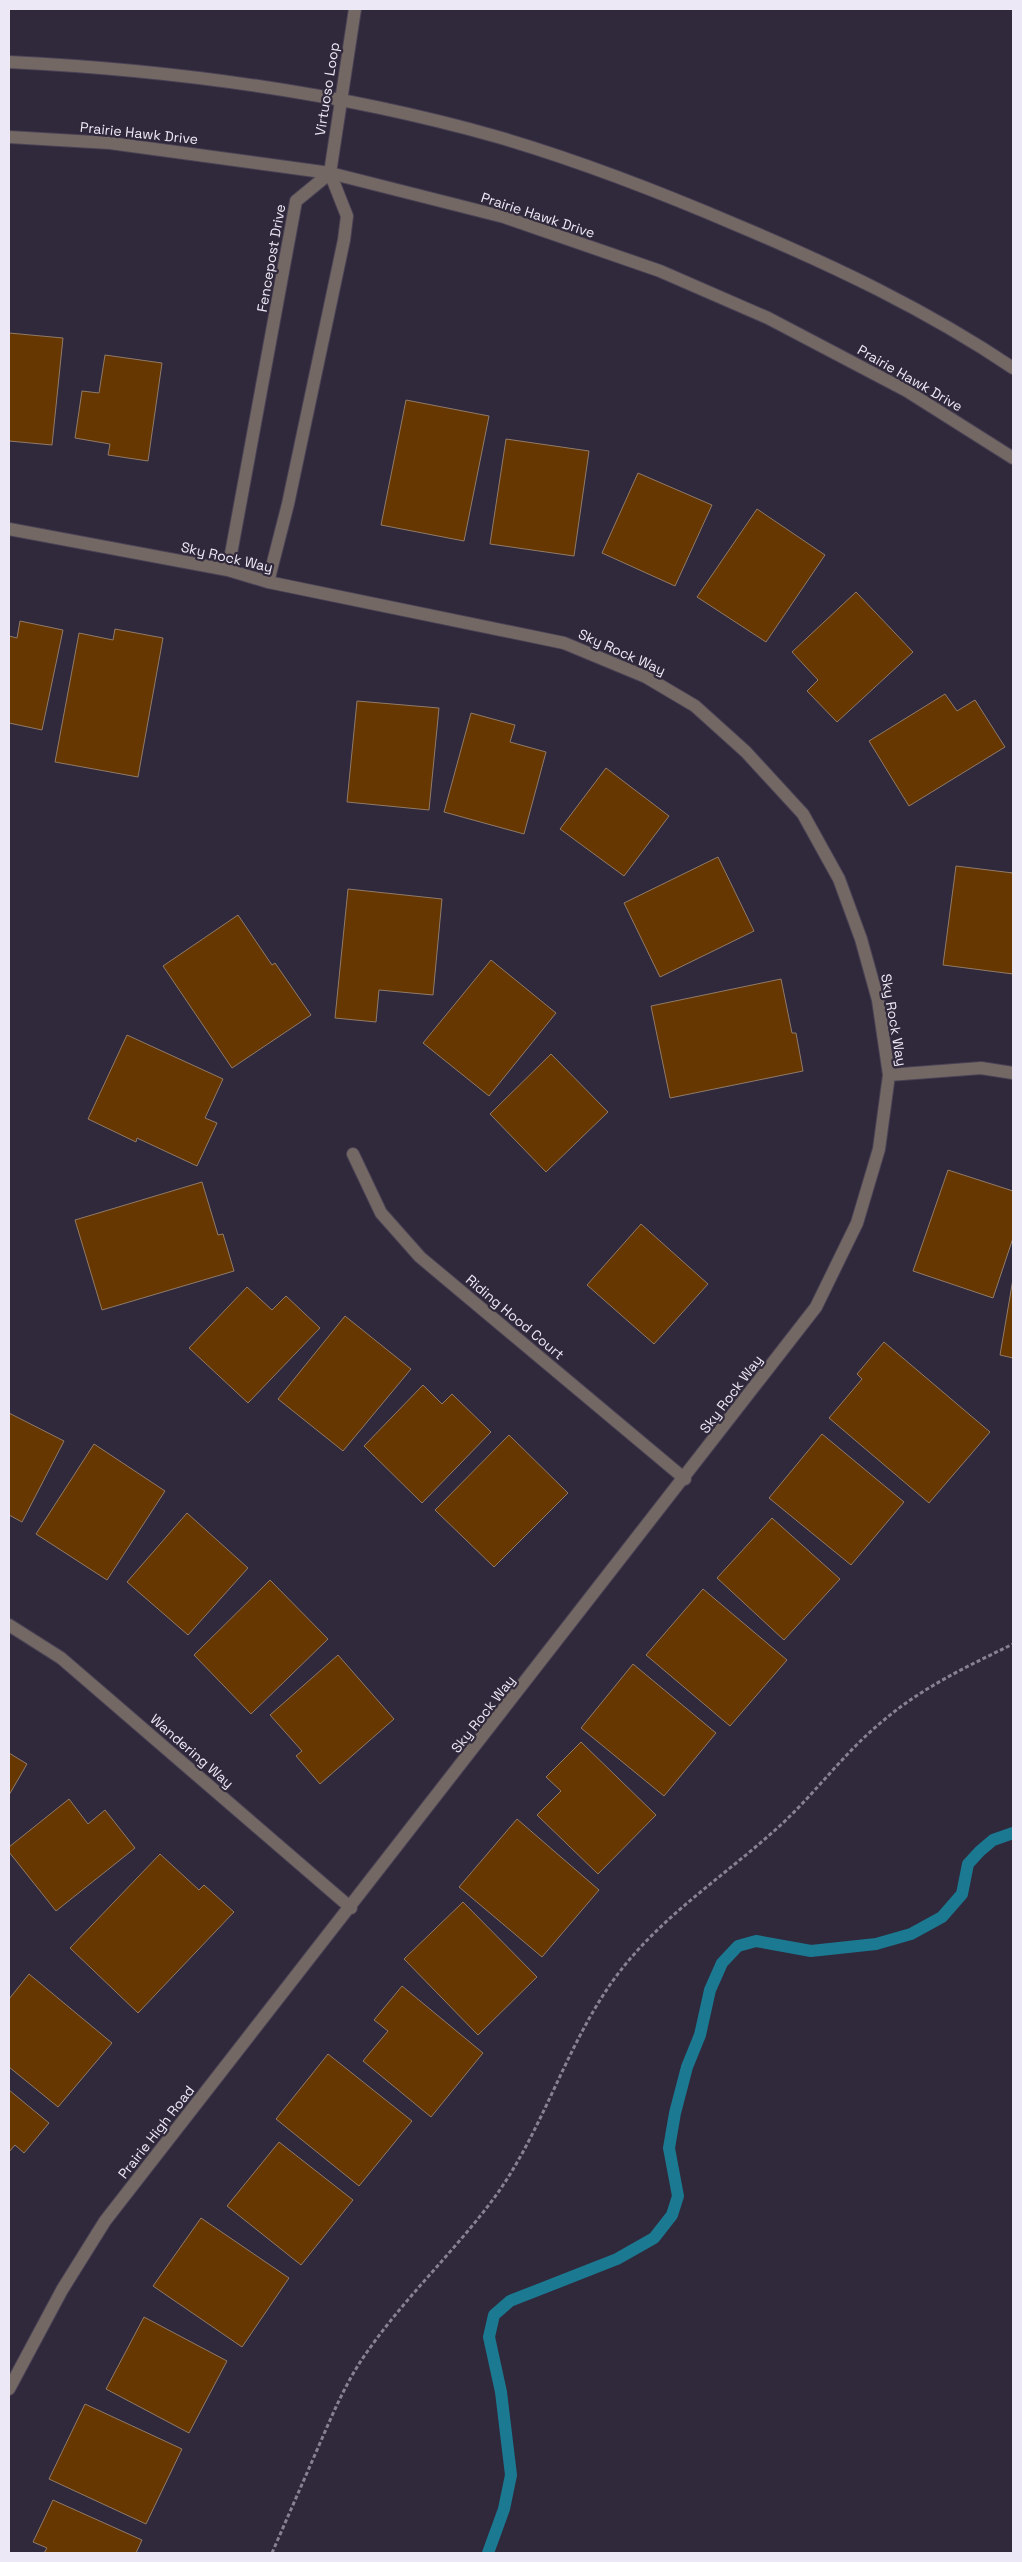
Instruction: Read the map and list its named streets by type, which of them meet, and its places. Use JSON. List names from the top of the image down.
{
  "streets": {
    "street": [
      "Virtuoso Loop",
      "Prairie Hawk Drive",
      "Fencepost Drive",
      "Sky Rock Way",
      "Riding Hood Court",
      "Wandering Way",
      "Prairie High Road"
    ]
  },
  "crossings": [
    ["Virtuoso Loop", "Prairie Hawk Drive"],
    ["Virtuoso Loop", "Fencepost Drive"],
    ["Prairie Hawk Drive", "Fencepost Drive"],
    ["Fencepost Drive", "Sky Rock Way"],
    ["Sky Rock Way", "Riding Hood Court"],
    ["Sky Rock Way", "Wandering Way"],
    ["Sky Rock Way", "Prairie High Road"],
    ["Wandering Way", "Prairie High Road"]
  ]
}
